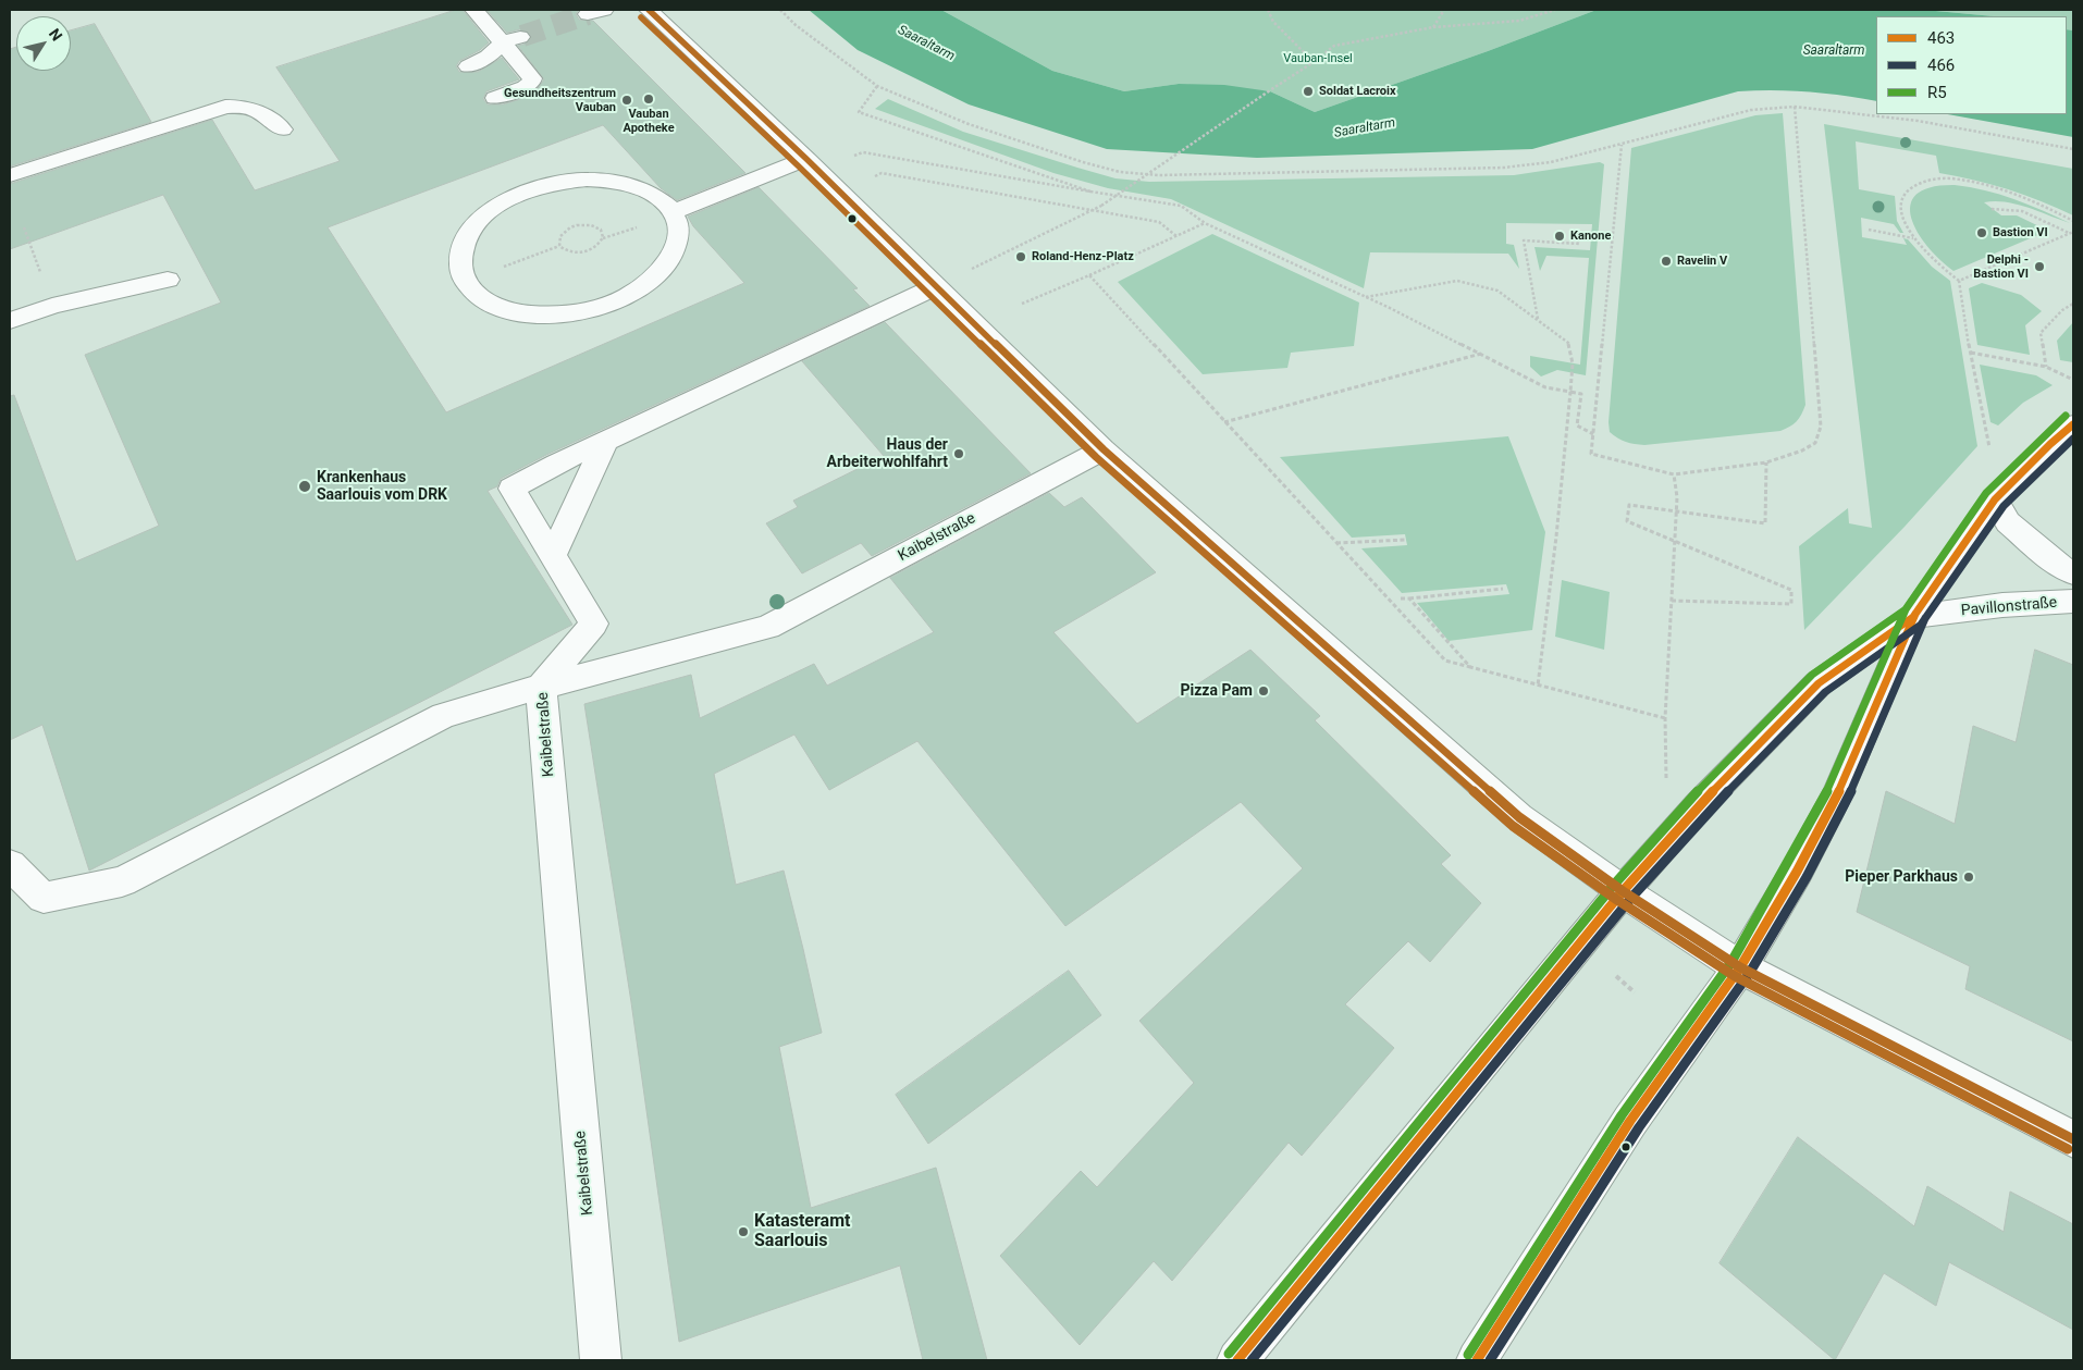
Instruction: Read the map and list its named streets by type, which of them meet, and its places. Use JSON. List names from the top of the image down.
{
  "streets": {
    "street": ["Kaibelstraße", "Pavillonstraße"]
  },
  "water": ["Saaraltarm"],
  "parks": ["Vauban-Insel"],
  "places": [
    "Soldat Lacroix",
    "Vauban Apotheke",
    "Gesundheitszentrum Vauban",
    "Bastion VI",
    "Kanone",
    "Roland-Henz-Platz",
    "Ravelin V",
    "Delphi - Bastion VI",
    "Haus der Arbeiterwohlfahrt",
    "Krankenhaus Saarlouis vom DRK",
    "Pizza Pam",
    "Pieper Parkhaus",
    "Katasteramt Saarlouis"
  ],
  "lines": ["transit line R5", "transit line 463", "transit line 466"],
  "legend": ["463", "466", "R5"],
  "north": "top right"
}
